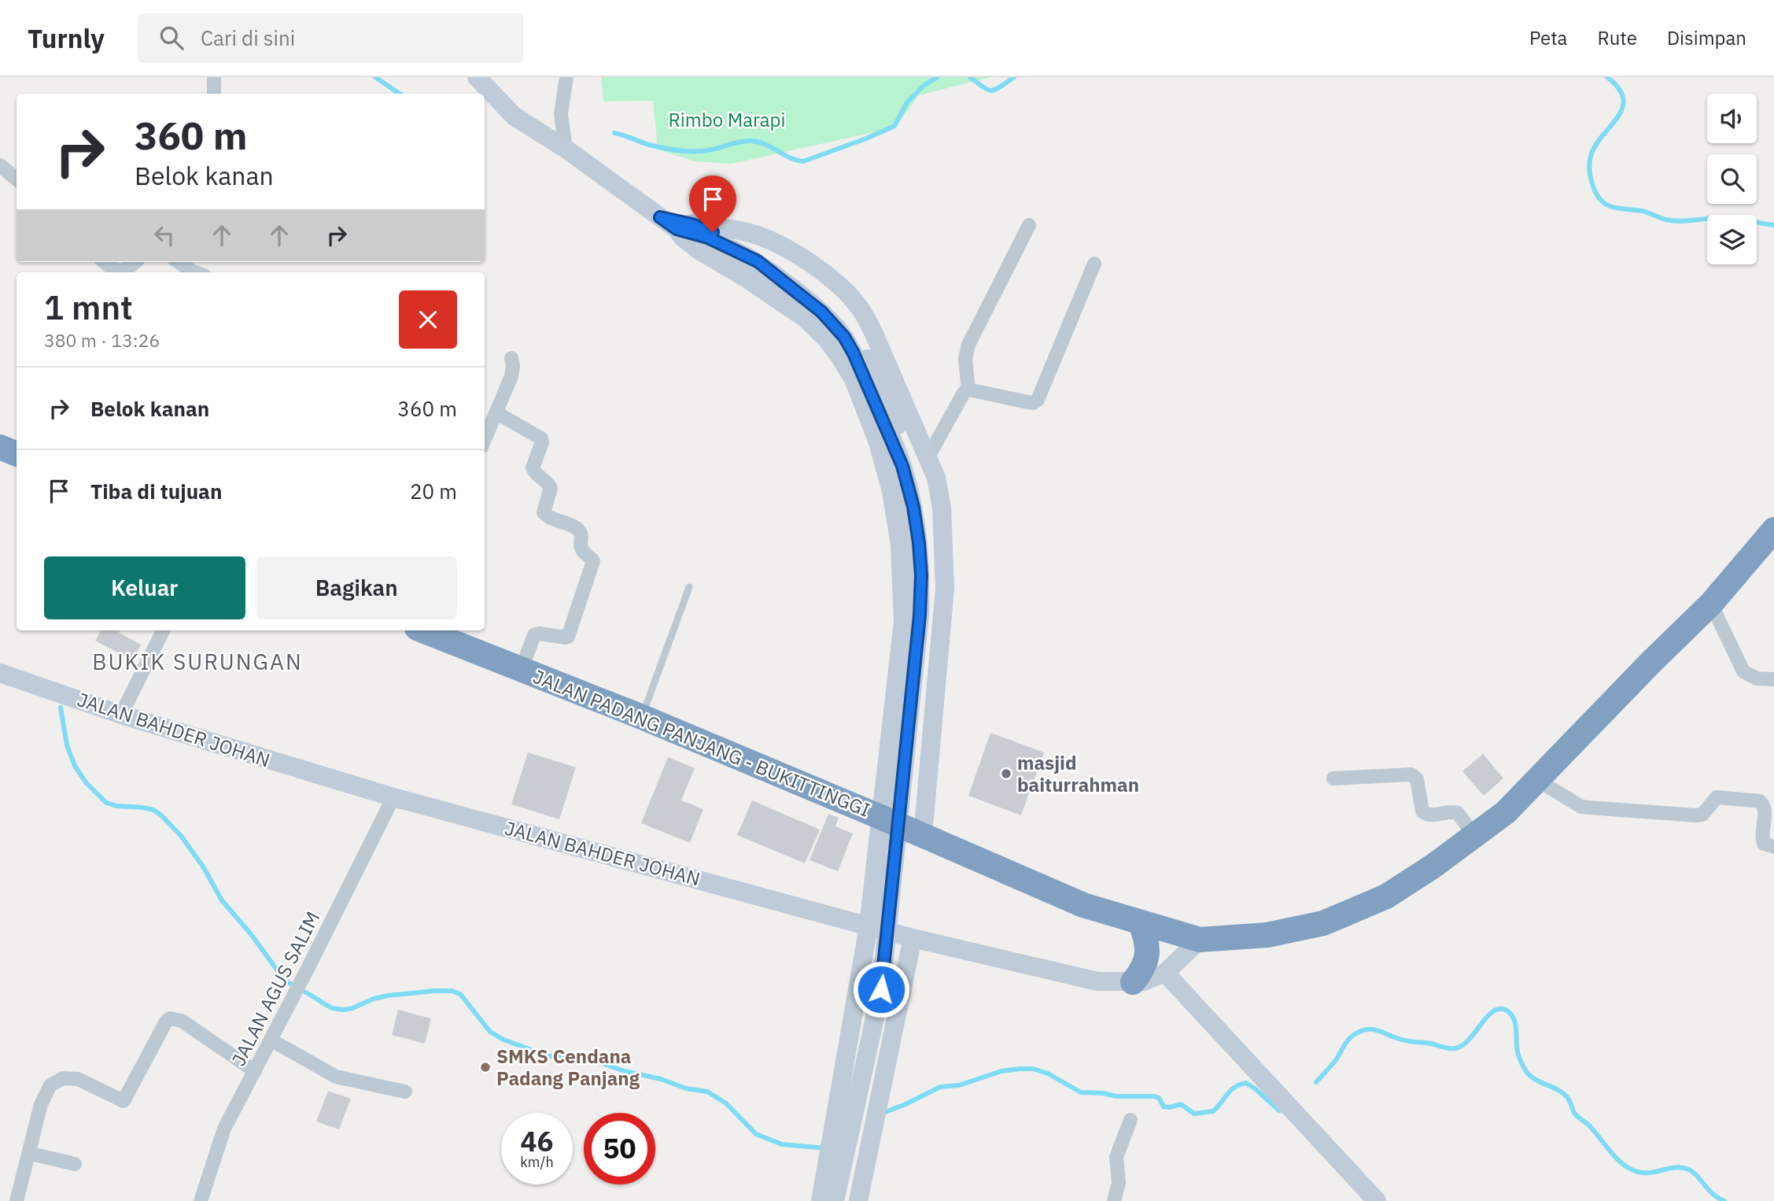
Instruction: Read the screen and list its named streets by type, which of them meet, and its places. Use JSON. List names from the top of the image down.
{
  "streets": {
    "highway": ["JALAN PADANG PANJANG - BUKITTINGGI"],
    "main road": ["JALAN BAHDER JOHAN"],
    "street": ["JALAN AGUS SALIM"]
  },
  "crossings": [
    ["JALAN BAHDER JOHAN", "JALAN PADANG PANJANG - BUKITTINGGI"],
    ["JALAN BAHDER JOHAN", "JALAN AGUS SALIM"]
  ],
  "districts": ["BUKIK SURUNGAN"],
  "parks": ["Rimbo Marapi"],
  "places": ["masjid baiturrahman", "SMKS Cendana Padang Panjang"],
  "page": {
    "header": "Turnly",
    "search": "Cari di sini",
    "nav": ["Peta", "Rute", "Disimpan"],
    "turn": ["360 m", "Belok kanan"],
    "heading": ["1 mnt", "380 m · 13:26"],
    "list": [
      {
        "name": "Belok kanan",
        "value": "360 m"
      },
      {
        "name": "Tiba di tujuan",
        "value": "20 m"
      }
    ],
    "buttons": ["Keluar", "Bagikan"],
    "speed": "46 km/h",
    "limit": "50"
  }
}
